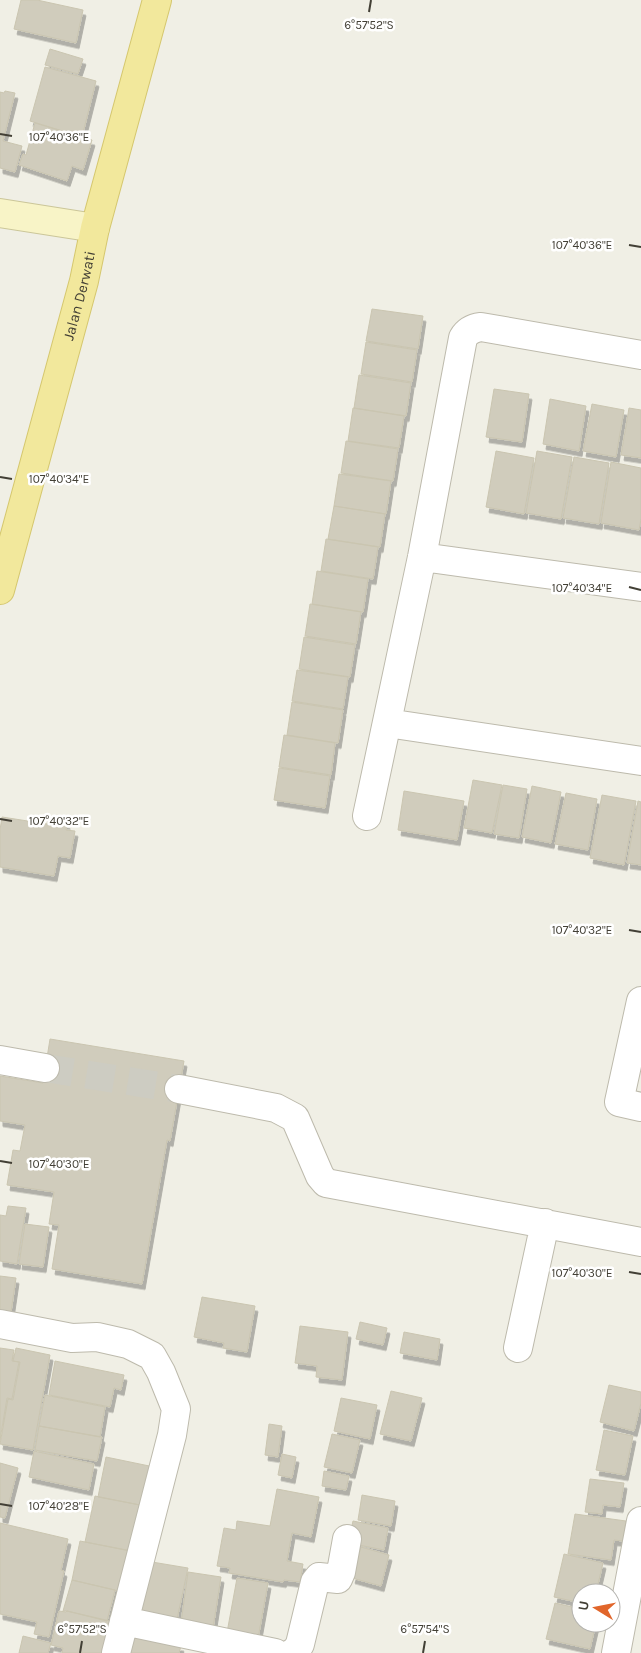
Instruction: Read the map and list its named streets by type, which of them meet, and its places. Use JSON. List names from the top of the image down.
{
  "streets": {
    "main road": ["Jalan Derwati"]
  },
  "north": "left",
  "coordinates": [
    "6°57'52\"S",
    "107°40'36\"E",
    "107°40'34\"E",
    "107°40'32\"E",
    "107°40'30\"E",
    "107°40'28\"E",
    "6°57'54\"S"
  ]
}
